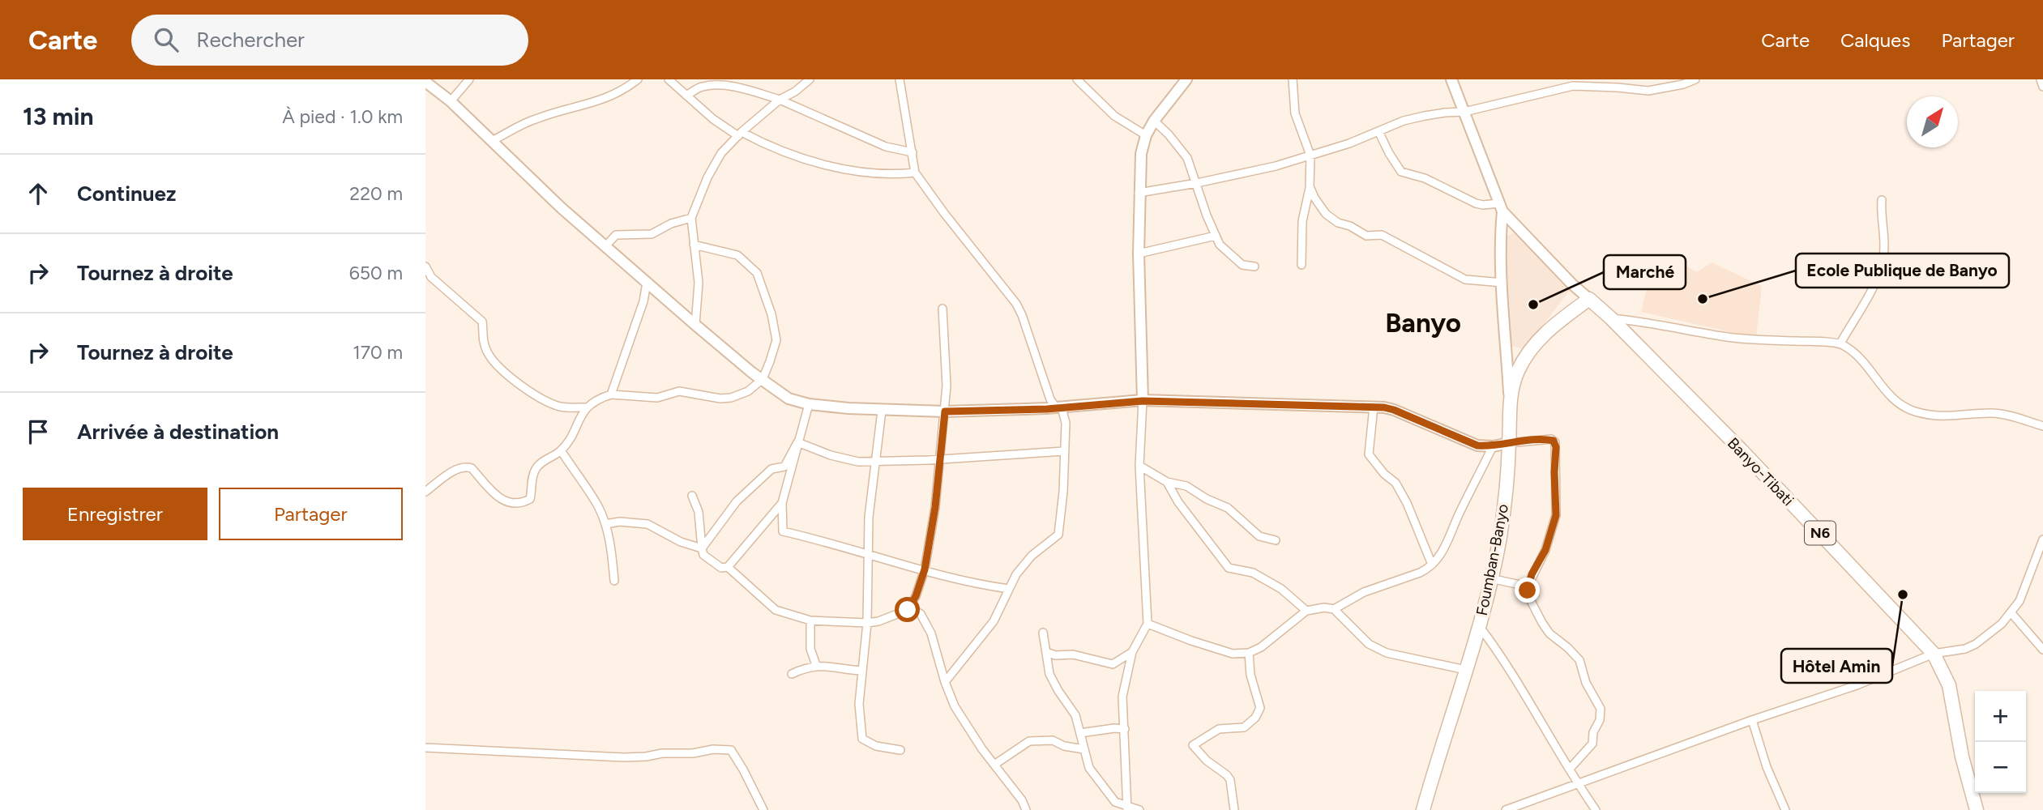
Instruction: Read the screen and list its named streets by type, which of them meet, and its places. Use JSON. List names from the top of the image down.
{
  "streets": {
    "highway": ["Banyo-Tibati", "N6", "Foumban-Banyo"]
  },
  "crossings": [
    ["Banyo-Tibati", "Foumban-Banyo"]
  ],
  "districts": ["Banyo"],
  "places": ["Ecole Publique de Banyo", "Marché", "Hôtel Amin"],
  "north": "top right",
  "page": {
    "header": "Carte",
    "search": "Rechercher",
    "nav": ["Carte", "Calques", "Partager"],
    "heading": ["13 min", "À pied · 1.0 km"],
    "list": [
      ["Continuez", "220 m"],
      ["Tournez à droite", "650 m"],
      ["Tournez à droite", "170 m"],
      "Arrivée à destination"
    ],
    "buttons": ["Enregistrer", "Partager"],
    "map_buttons": ["+", "−"]
  }
}
